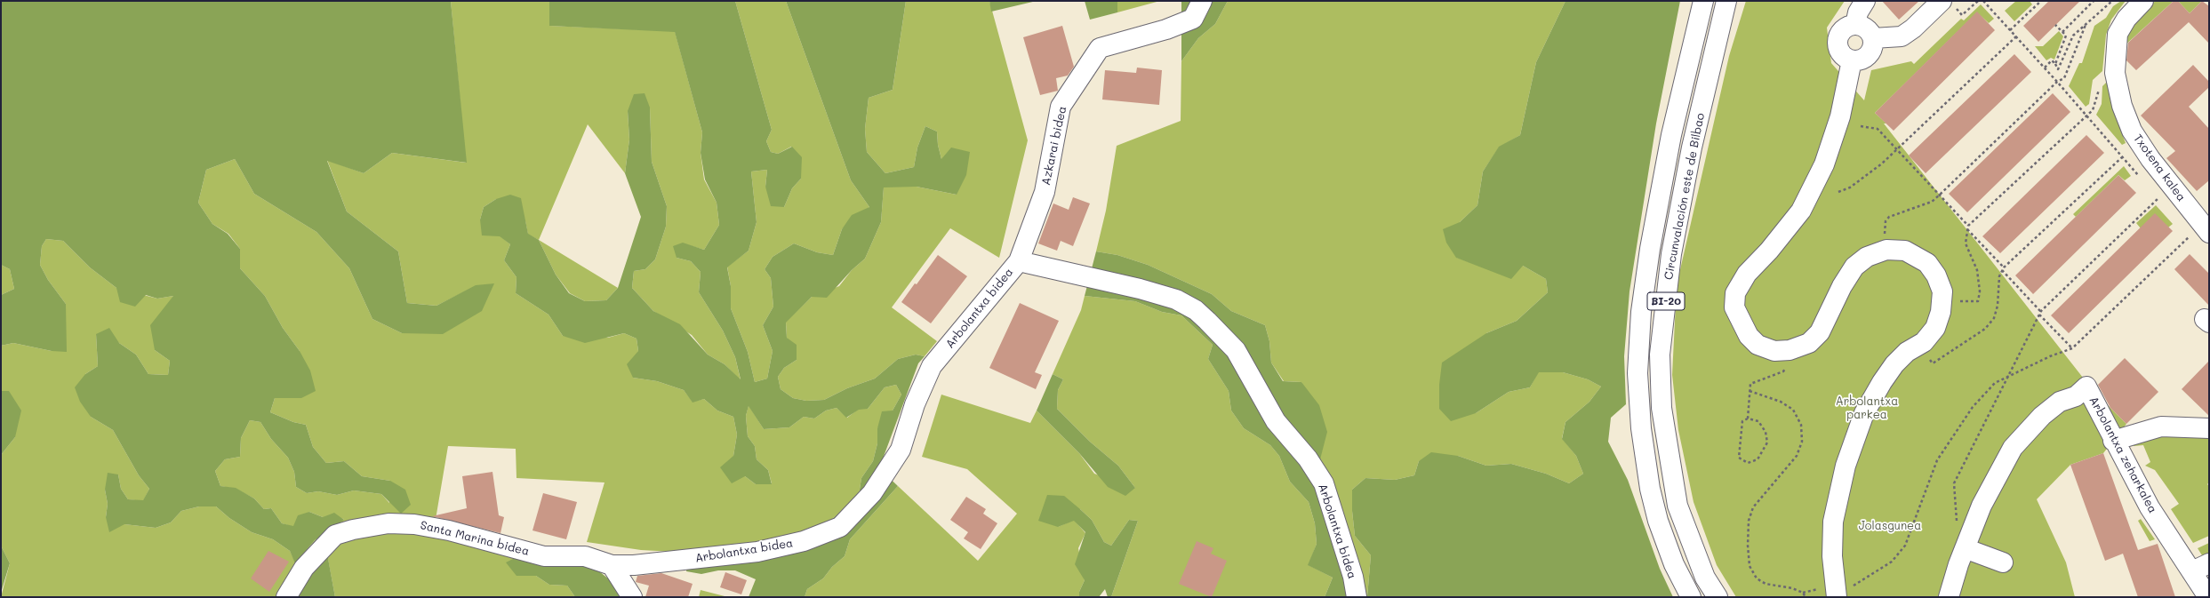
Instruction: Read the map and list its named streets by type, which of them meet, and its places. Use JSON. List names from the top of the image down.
{
  "streets": {
    "street": [
      "Azkarai bidea",
      "Txotena kalea",
      "Circunvalación este de Bilbao",
      "BI-20",
      "Arbolantxa bidea",
      "Arbolantxa zeharkalea",
      "Santa Marina bidea"
    ]
  },
  "crossings": [
    ["Azkarai bidea", "Arbolantxa bidea"],
    ["Arbolantxa bidea", "Santa Marina bidea"]
  ],
  "parks": ["Arbolantxa parkea", "Jolasgunea"]
}
